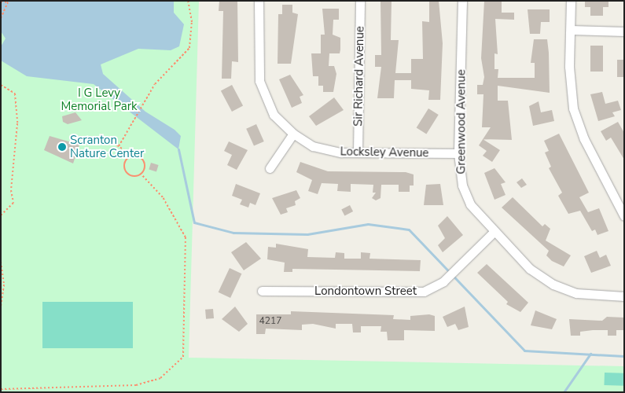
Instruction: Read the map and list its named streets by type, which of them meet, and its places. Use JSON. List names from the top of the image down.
{
  "streets": {
    "street": [
      "Sir Richard Avenue",
      "Greenwood Avenue",
      "Locksley Avenue",
      "Londontown Street"
    ]
  },
  "crossings": [
    ["Sir Richard Avenue", "Locksley Avenue"],
    ["Greenwood Avenue", "Locksley Avenue"],
    ["Greenwood Avenue", "Londontown Street"]
  ],
  "parks": ["I G Levy Memorial Park"],
  "places": ["Scranton Nature Center"],
  "house_numbers": ["4217"]
}
